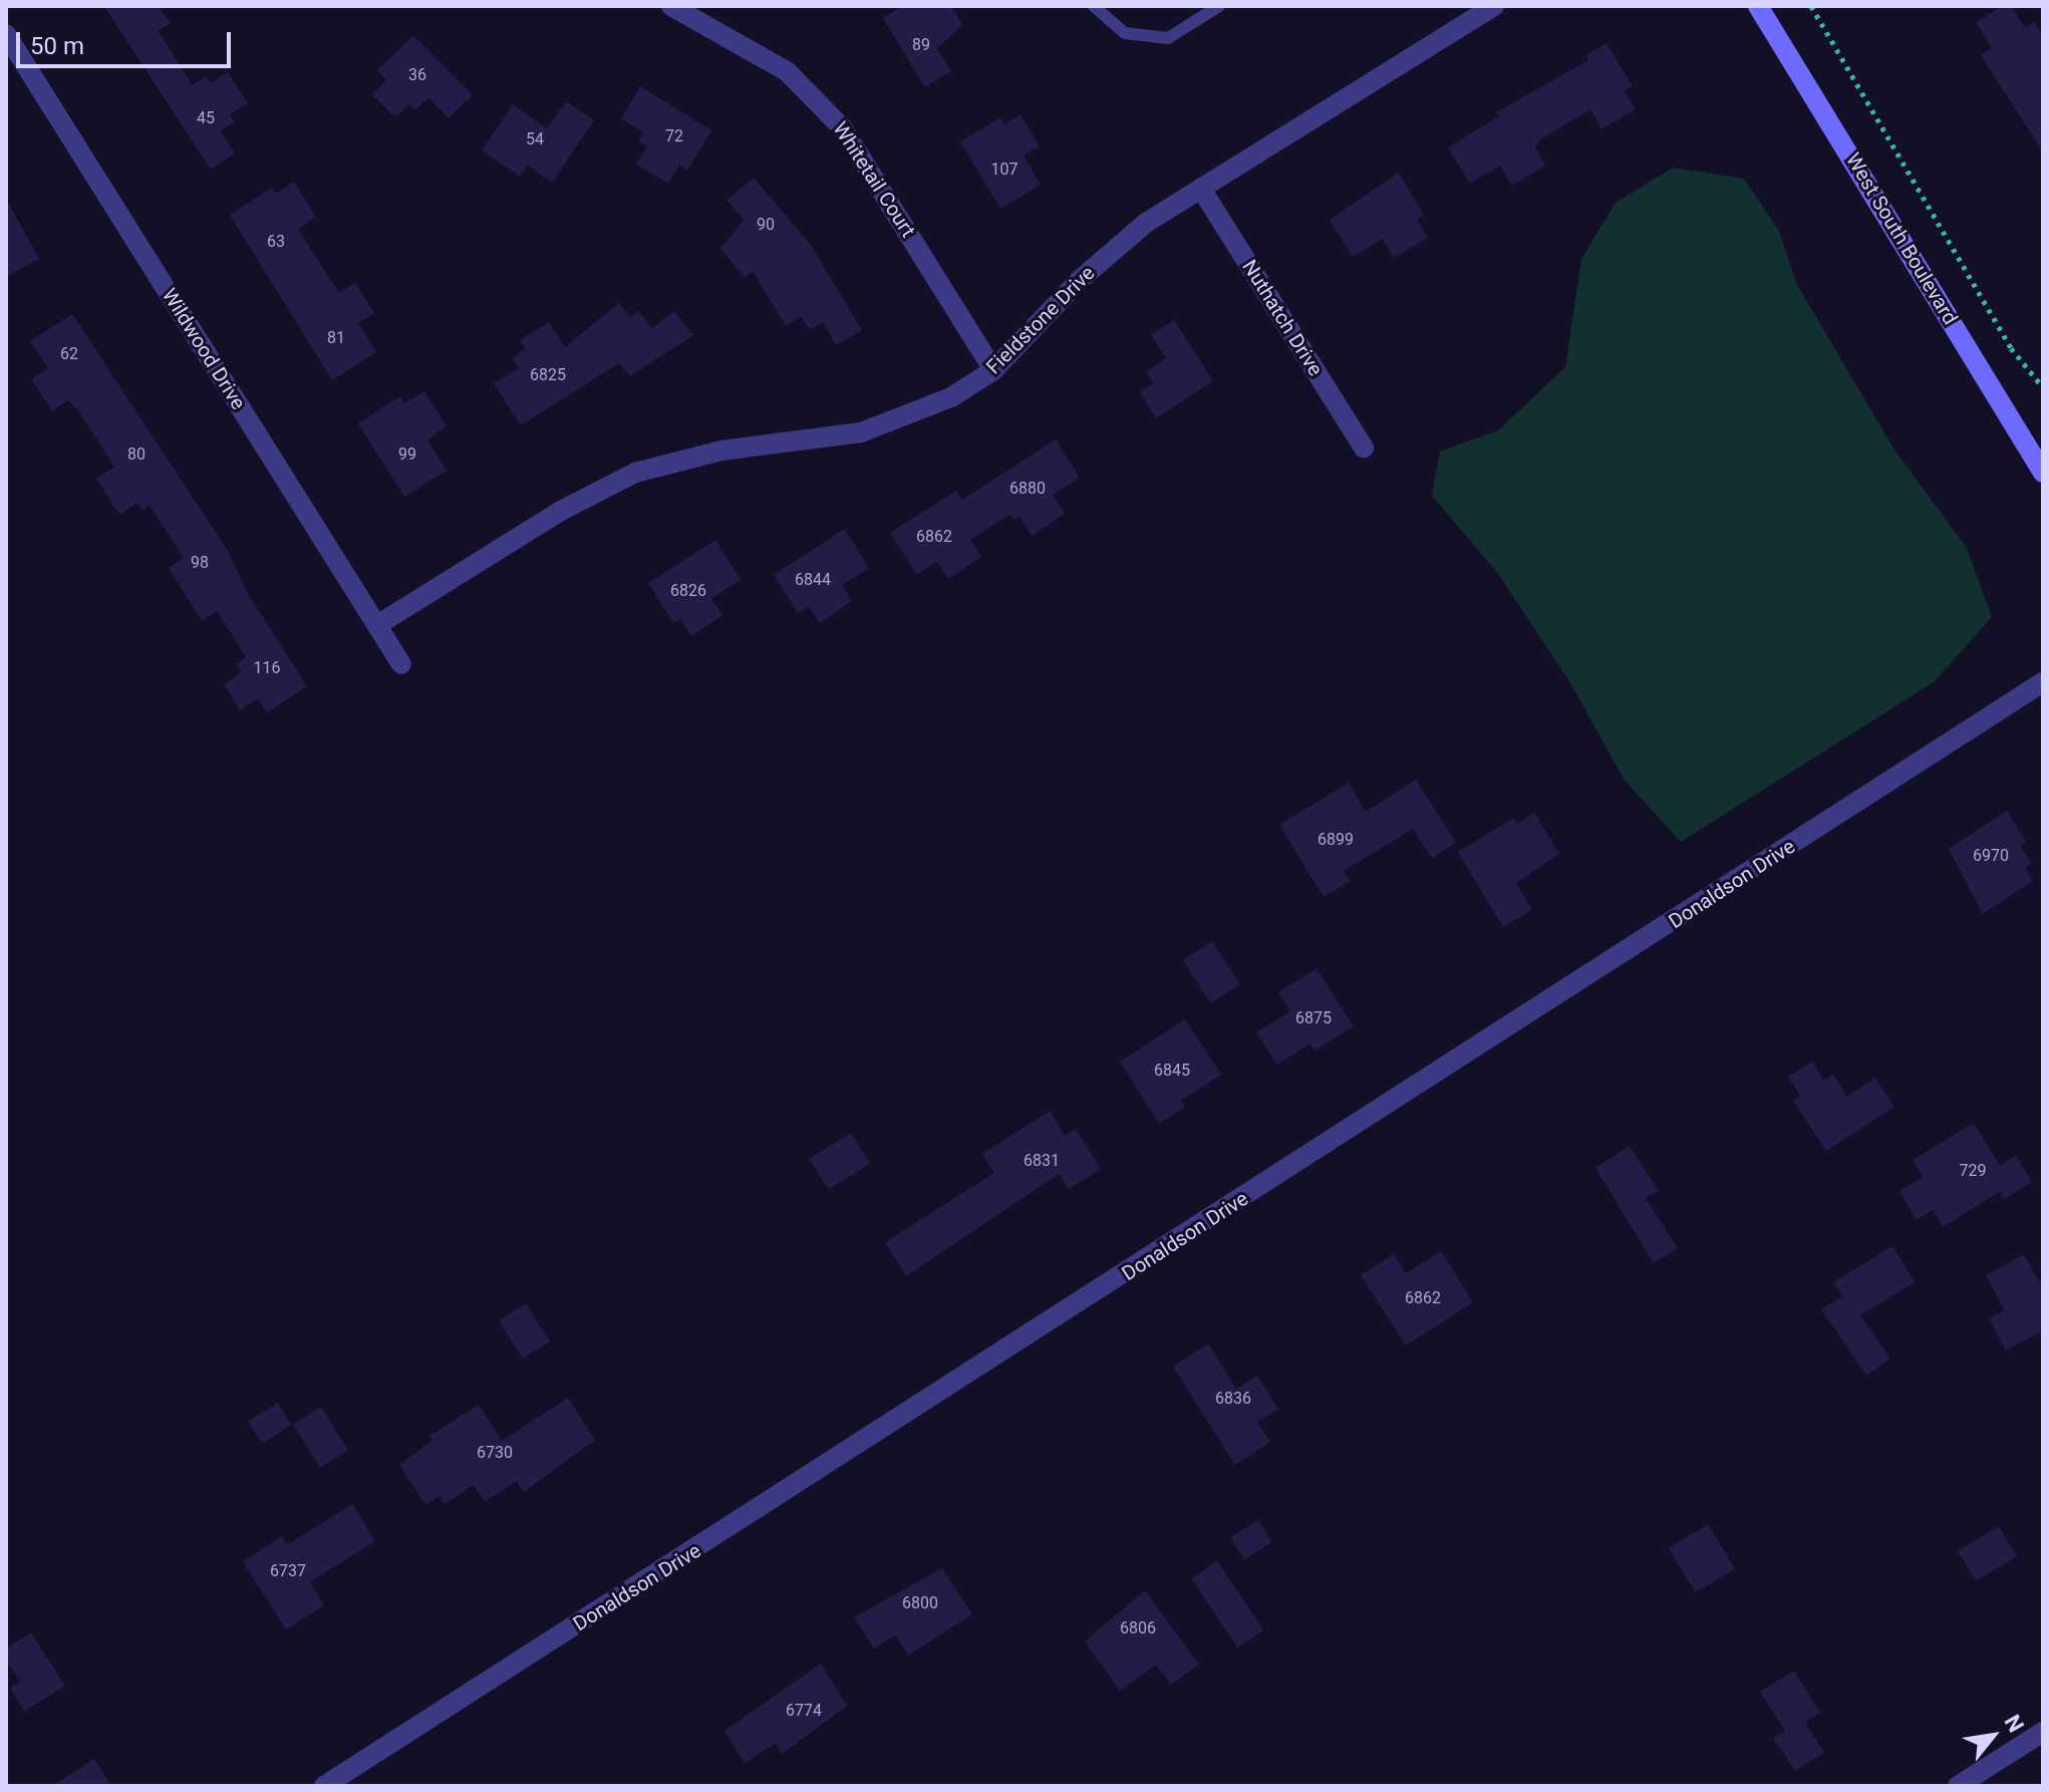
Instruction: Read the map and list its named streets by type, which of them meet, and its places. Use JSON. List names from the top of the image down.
{
  "streets": {
    "street": [
      "Whitetail Court",
      "West South Boulevard",
      "Nuthatch Drive",
      "Fieldstone Drive",
      "Wildwood Drive",
      "Donaldson Drive"
    ]
  },
  "crossings": [
    ["Whitetail Court", "Fieldstone Drive"],
    ["Nuthatch Drive", "Fieldstone Drive"],
    ["Fieldstone Drive", "Wildwood Drive"]
  ],
  "house_numbers": [
    "89",
    "36",
    "45",
    "72",
    "54",
    "107",
    "90",
    "63",
    "81",
    "62",
    "6825",
    "80",
    "99",
    "6880",
    "6862",
    "98",
    "6844",
    "6826",
    "116",
    "6899",
    "6970",
    "6875",
    "6845",
    "6831",
    "729",
    "6862",
    "6836",
    "6730",
    "6737",
    "6800",
    "6806",
    "6774"
  ],
  "scale_bar": "50 m",
  "north": "top right"
}
